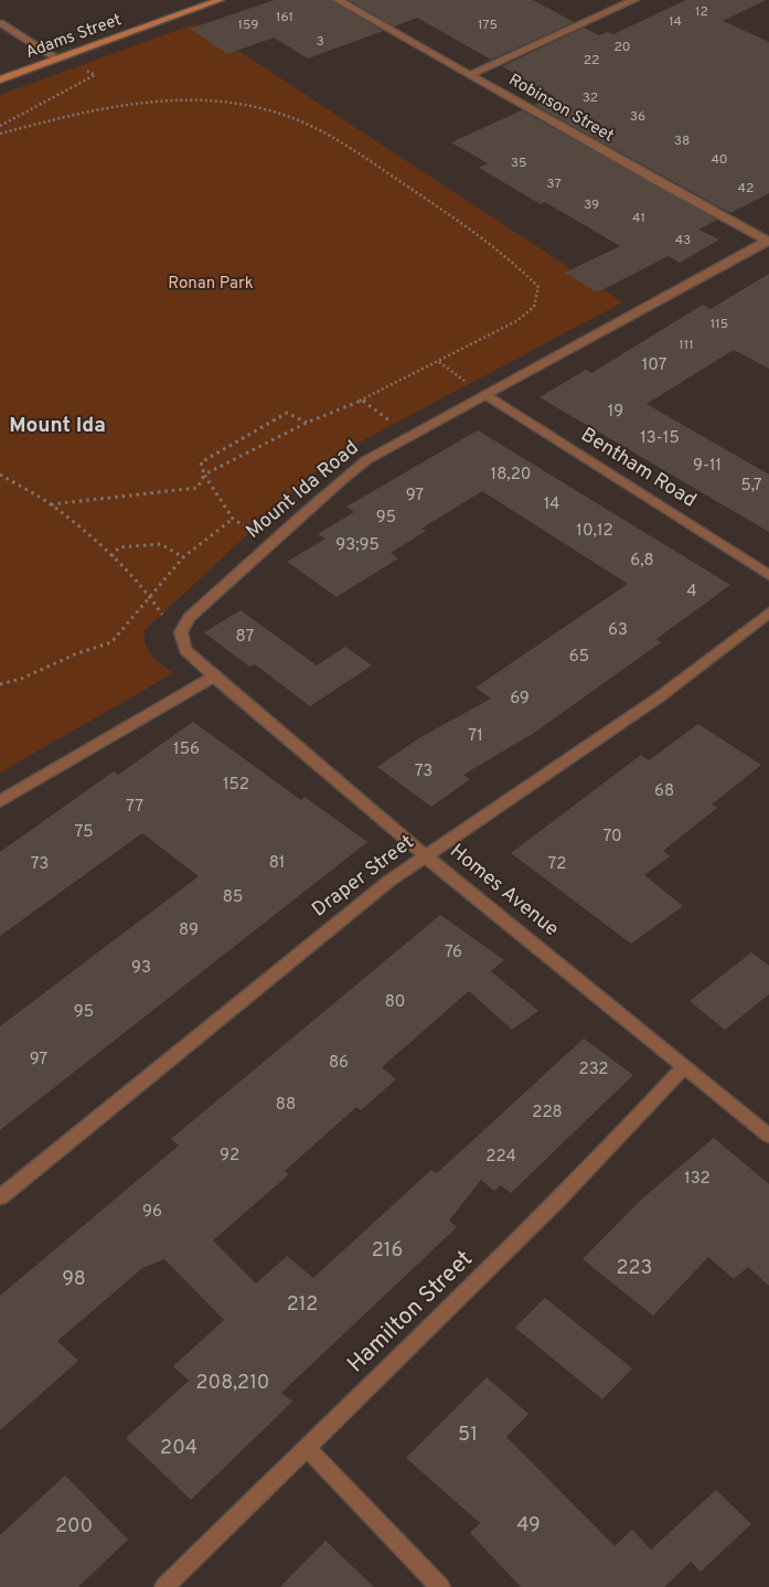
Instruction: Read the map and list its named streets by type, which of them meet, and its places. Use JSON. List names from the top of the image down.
{
  "streets": {
    "main road": ["Adams Street"],
    "street": [
      "Robinson Street",
      "Bentham Road",
      "Mount Ida Road",
      "Draper Street",
      "Homes Avenue",
      "Hamilton Street"
    ]
  },
  "crossings": [
    ["Robinson Street", "Mount Ida Road"],
    ["Bentham Road", "Mount Ida Road"],
    ["Mount Ida Road", "Homes Avenue"],
    ["Draper Street", "Homes Avenue"],
    ["Homes Avenue", "Hamilton Street"]
  ],
  "districts": ["Mount Ida"],
  "parks": ["Ronan Park"],
  "house_numbers": [
    "12",
    "161",
    "14",
    "159",
    "175",
    "3",
    "20",
    "22",
    "32",
    "36",
    "38",
    "40",
    "35",
    "37",
    "42",
    "39",
    "41",
    "43",
    "115",
    "111",
    "107",
    "19",
    "13-15",
    "9-11",
    "18,20",
    "5,7",
    "97",
    "14",
    "95",
    "10,12",
    "93;95",
    "6,8",
    "4",
    "63",
    "87",
    "65",
    "69",
    "71",
    "156",
    "73",
    "152",
    "68",
    "77",
    "75",
    "70",
    "81",
    "73",
    "72",
    "85",
    "89",
    "76",
    "93",
    "80",
    "95",
    "97",
    "86",
    "232",
    "88",
    "228",
    "92",
    "224",
    "132",
    "96",
    "216",
    "223",
    "98",
    "212",
    "208,210",
    "51",
    "204",
    "49",
    "200"
  ]
}
